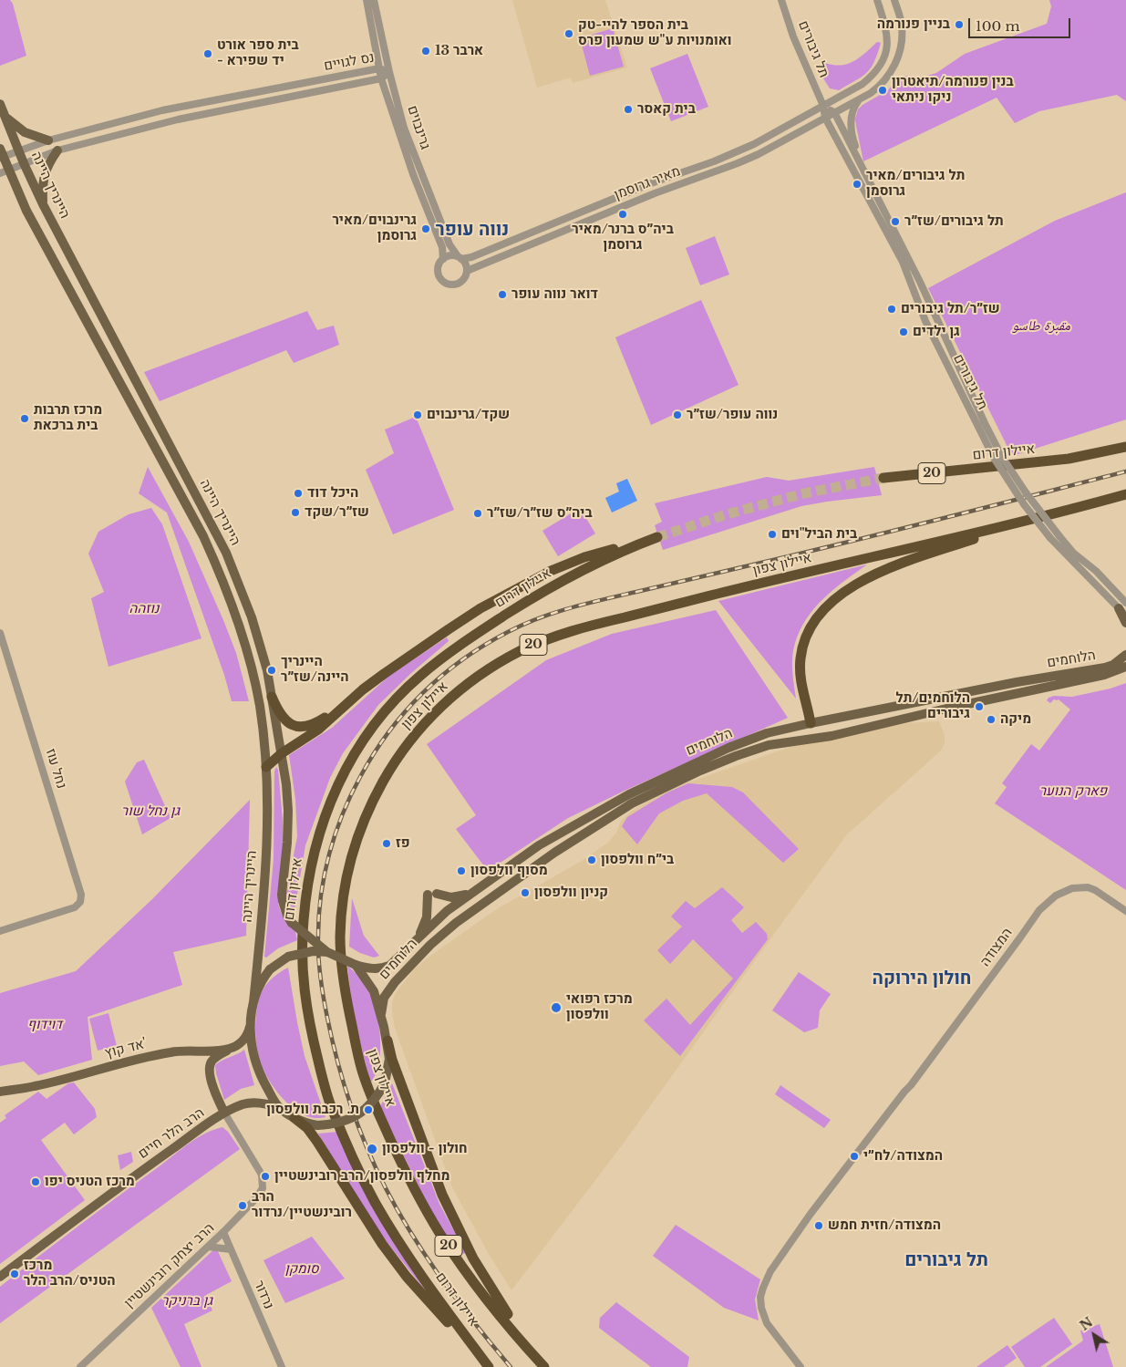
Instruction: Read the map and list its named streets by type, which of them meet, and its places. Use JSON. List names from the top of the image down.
{
  "streets": {
    "highway": ["איילון דרום", "20", "איילון צפון"],
    "main road": [
      "היינריך היינה",
      "הלוחמים",
      "אד קוץ'",
      "הרב הלר חיים"
    ],
    "street": [
      "תל גיבורים",
      "נס לגויים",
      "גרינבוים",
      "מאיר גרוסמן",
      "נחל עוז",
      "המצודה",
      "הרב יצחק רובינשטיין",
      "נרדור"
    ]
  },
  "crossings": [
    ["תל גיבורים", "מאיר גרוסמן"],
    ["נס לגויים", "גרינבוים"],
    ["נס לגויים", "היינריך היינה"],
    ["גרינבוים", "מאיר גרוסמן"],
    ["היינריך היינה", "הלוחמים"],
    ["היינריך היינה", "הרב הלר חיים"],
    ["הלוחמים", "הרב הלר חיים"],
    ["הרב הלר חיים", "הרב יצחק רובינשטיין"],
    ["הרב יצחק רובינשטיין", "נרדור"]
  ],
  "districts": ["נווה עופר", "חולון הירוקה", "תל גיבורים"],
  "parks": [
    "مقبرة طاسو",
    "נוזהה",
    "פארק הנוער",
    "גן נחל שור",
    "דוידוף",
    "סומקן",
    "גן ברניקר"
  ],
  "places": [
    "בניין פנורמה",
    "בית הספר להיי-טק ואומנויות ע\"ש שמעון פרס",
    "ארבר 13",
    "בית ספר אורט - יד שפירא",
    "בנין פנורמה/תיאטרון ניקו ניתאי",
    "בית קאסר",
    "תל גיבורים/מאיר גרוסמן",
    "ביה״ס ברנר/מאיר גרוסמן",
    "תל גיבורים/שז״ר",
    "גרינבוים/מאיר גרוסמן",
    "דואר נווה עופר",
    "שז״ר/תל גיבורים",
    "גן ילדים",
    "שקד/גרינבוים",
    "נווה עופר/שז״ר",
    "מרכז תרבות בית ברכאת",
    "היכל דוד",
    "שז״ר/שקד",
    "ביה״ס שז״ר/שז״ר",
    "בית הביל\"וים",
    "היינריך היינה/שז״ר",
    "הלוחמים/תל גיבורים",
    "מיקה",
    "פז",
    "בי״ח וולפסון",
    "מסוף וולפסון",
    "קניון וולפסון",
    "מרכז רפואי וולפסון",
    "ת. רכבת וולפסון",
    "חולון - וולפסון",
    "המצודה/לח״י",
    "מחלף וולפסון/הרב רובינשטיין",
    "מרכז הטניס יפו",
    "הרב רובינשטיין/נרדור",
    "המצודה/חזית חמש",
    "מרכז הטניס/הרב הלר"
  ],
  "scale_bar": "100 m",
  "north": "top left"
}
